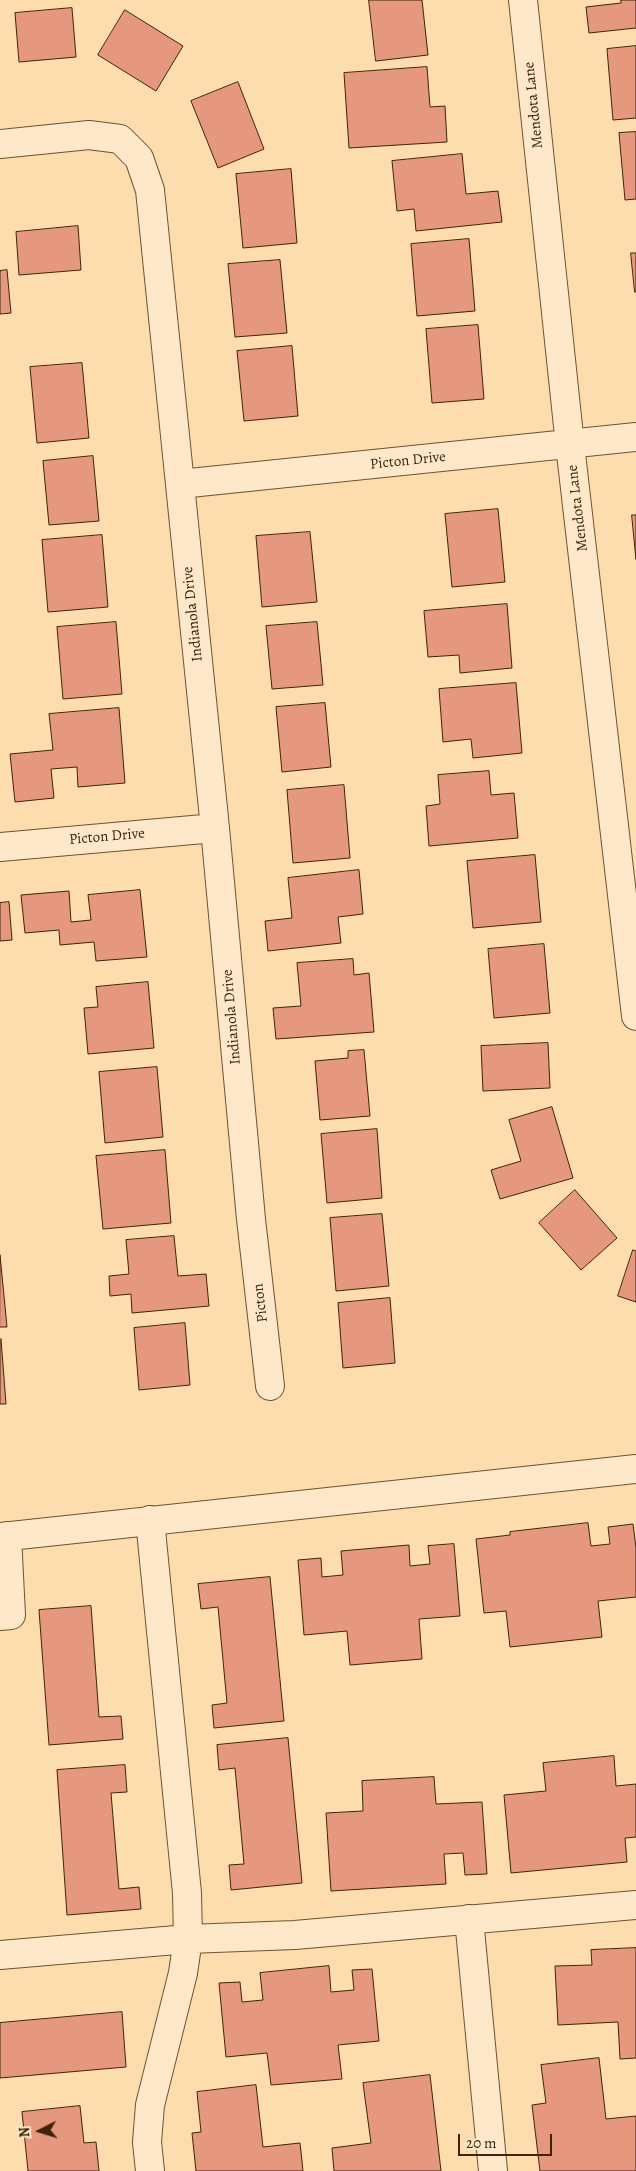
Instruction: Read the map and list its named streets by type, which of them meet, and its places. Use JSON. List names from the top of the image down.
{
  "streets": {
    "street": [
      "Mendota Lane",
      "Picton Drive",
      "Indianola Drive",
      "Picton"
    ]
  },
  "crossings": [
    ["Mendota Lane", "Picton Drive"],
    ["Picton Drive", "Indianola Drive"],
    ["Indianola Drive", "Picton"]
  ],
  "scale_bar": "20 m",
  "north": "left"
}
